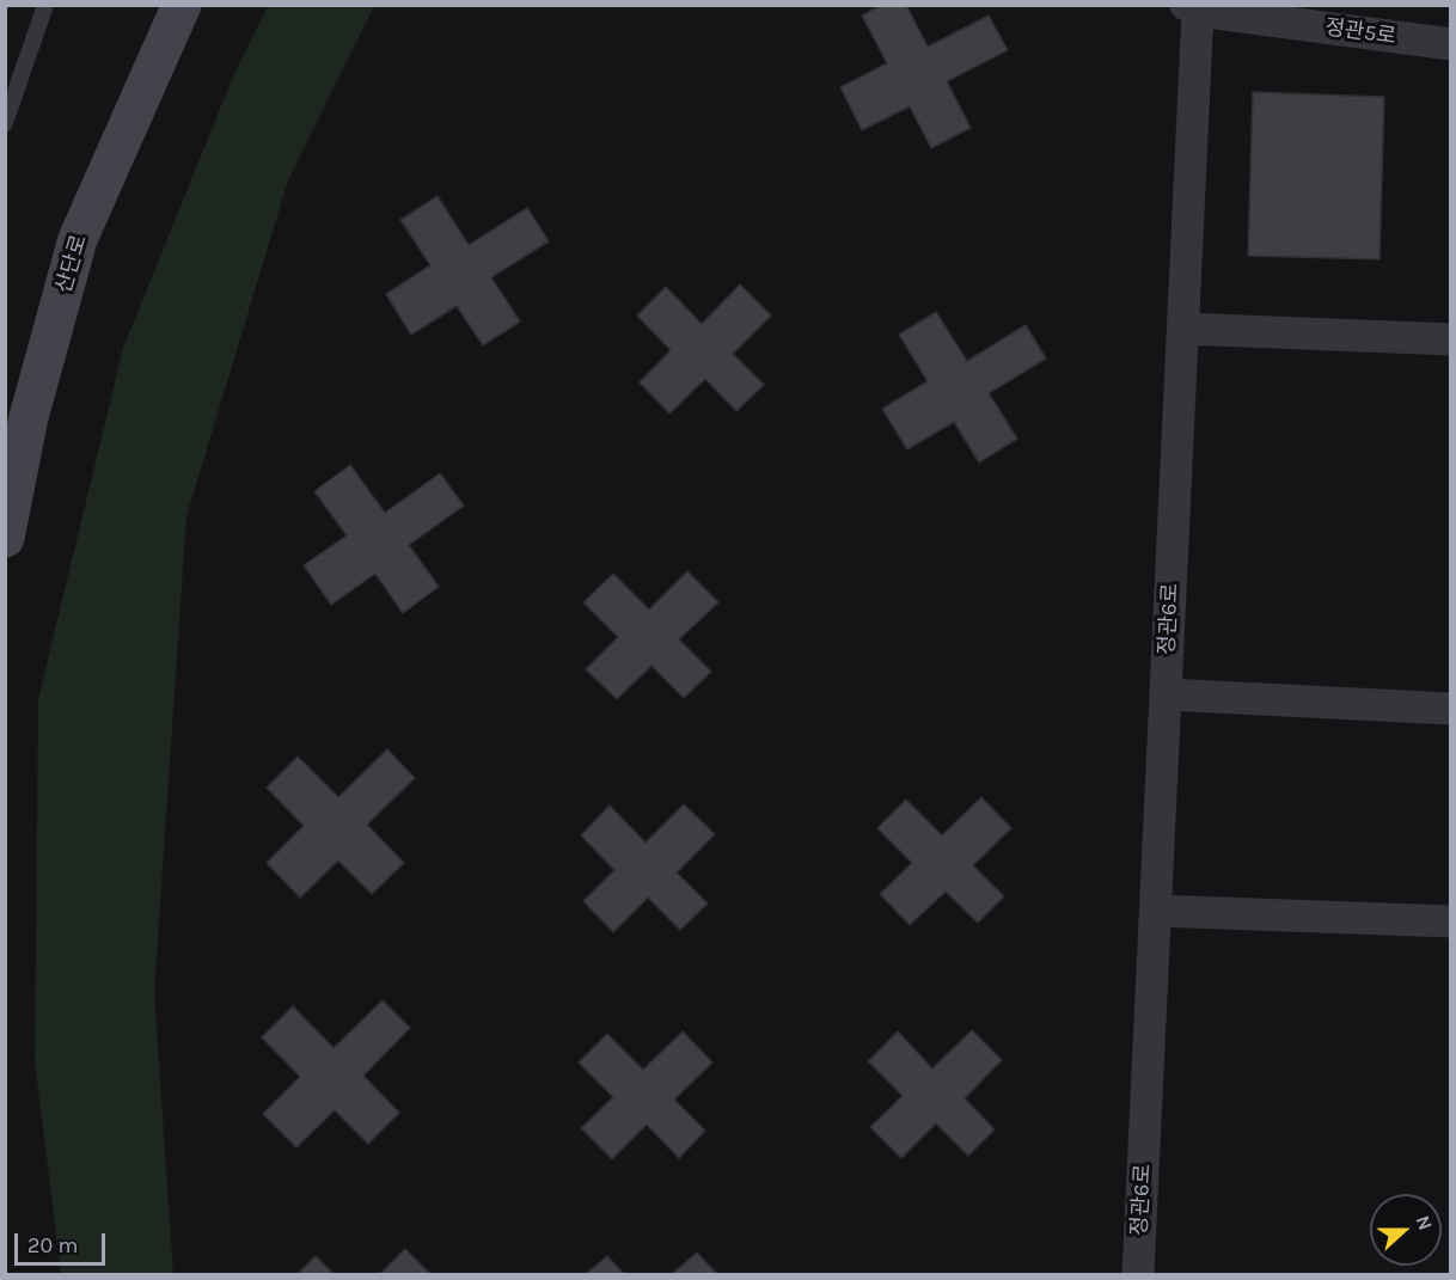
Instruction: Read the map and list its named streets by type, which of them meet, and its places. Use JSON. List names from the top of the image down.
{
  "streets": {
    "street": ["정관5로", "산단로", "정관6로"]
  },
  "crossings": [
    ["정관5로", "정관6로"]
  ],
  "scale_bar": "20 m",
  "north": "right"
}
